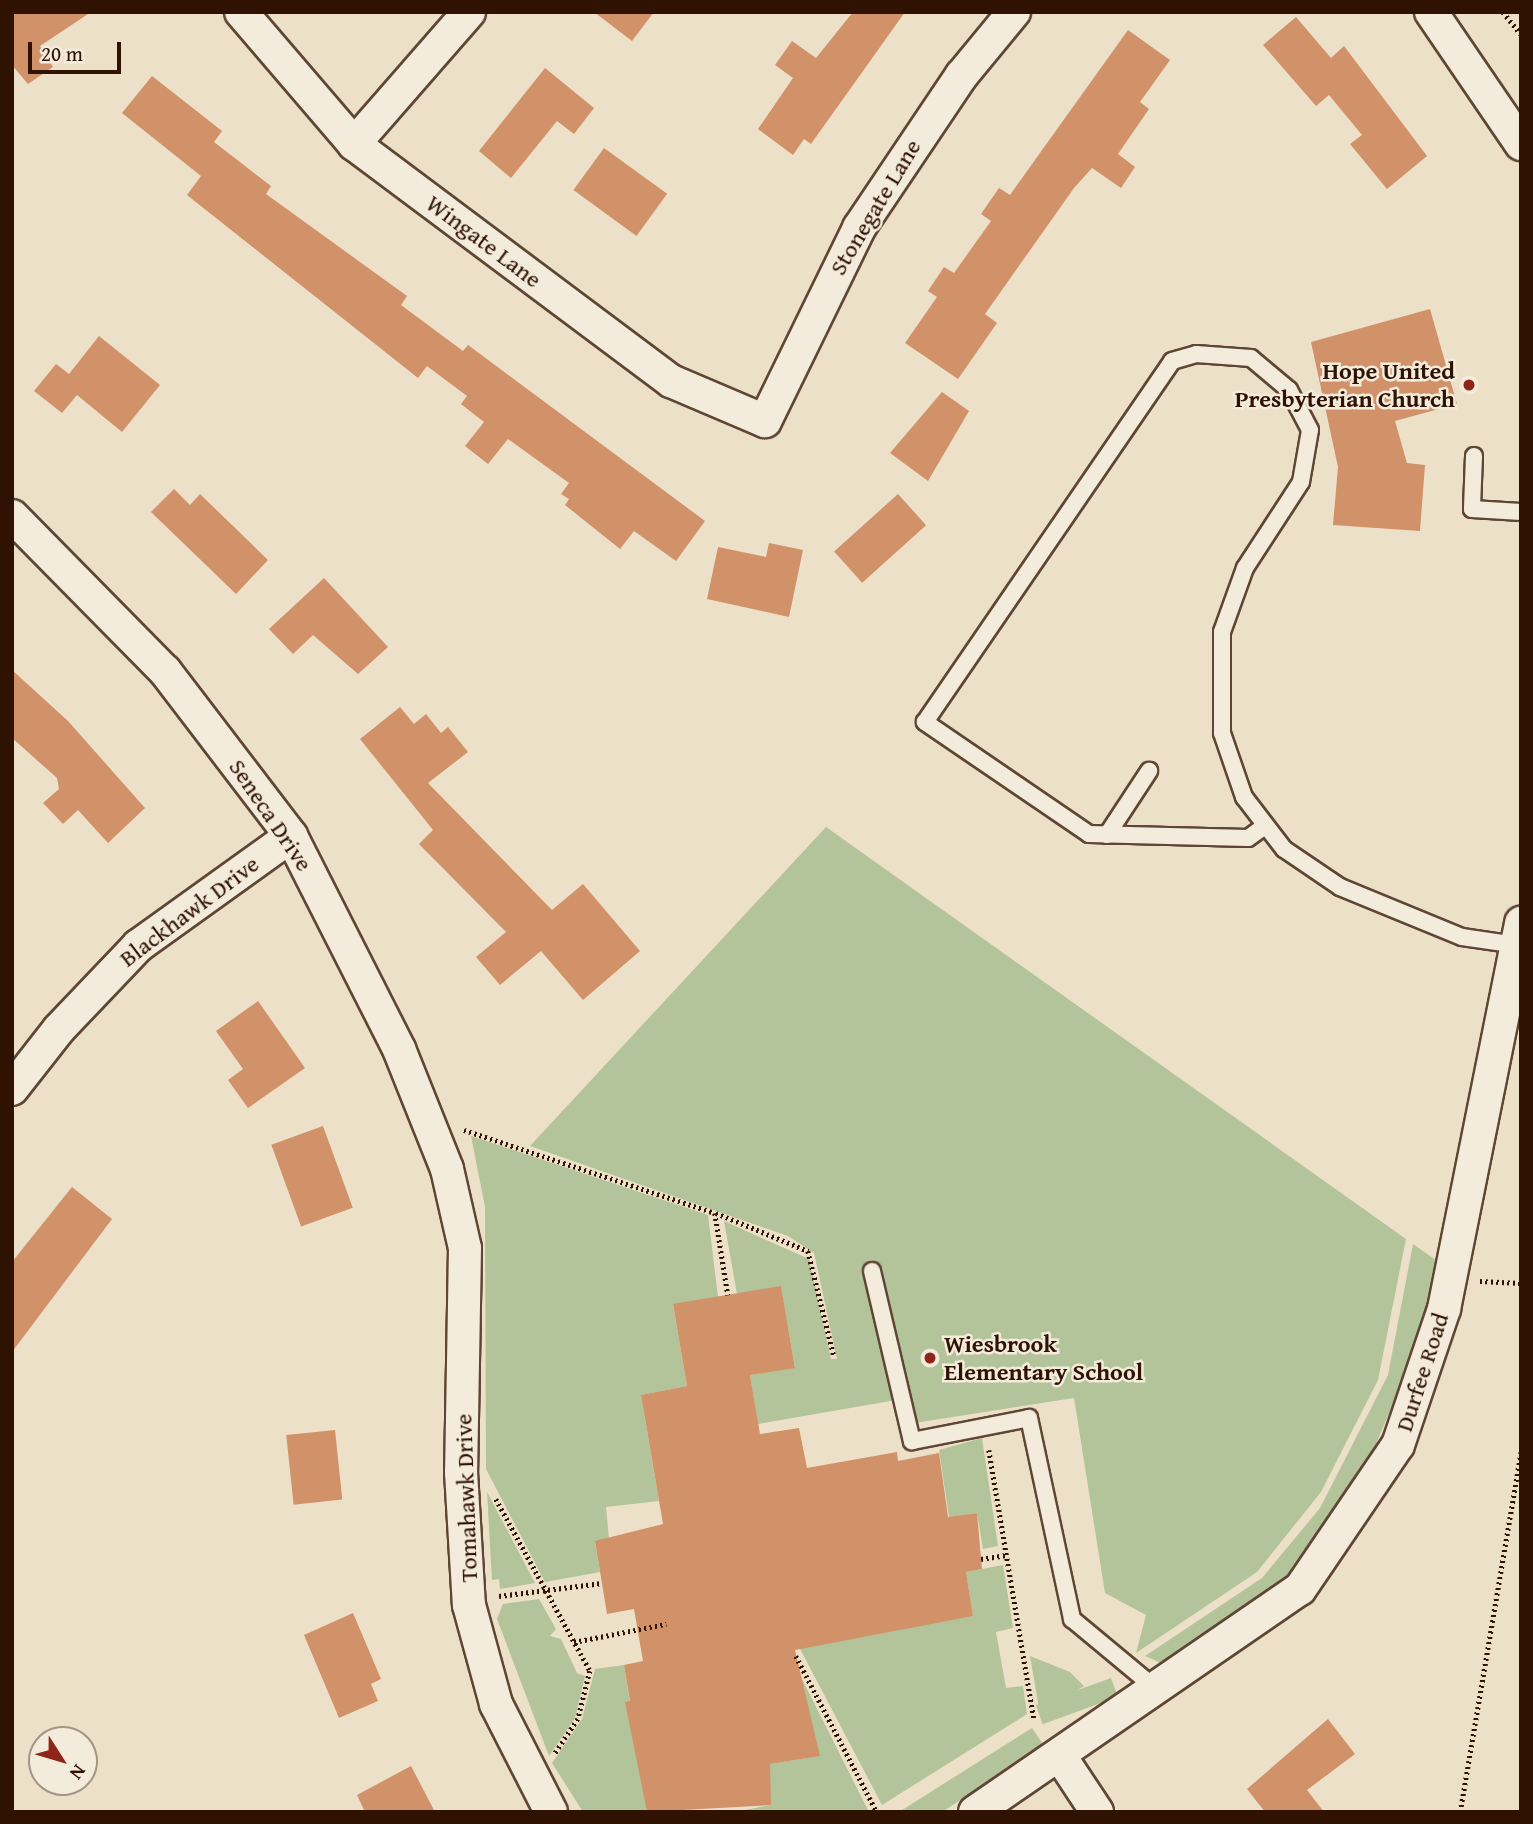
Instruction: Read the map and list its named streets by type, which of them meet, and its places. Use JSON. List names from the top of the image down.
{
  "streets": {
    "street": [
      "Stonegate Lane",
      "Wingate Lane",
      "Seneca Drive",
      "Blackhawk Drive",
      "Durfee Road",
      "Tomahawk Drive"
    ]
  },
  "crossings": [
    ["Stonegate Lane", "Wingate Lane"],
    ["Seneca Drive", "Blackhawk Drive"],
    ["Seneca Drive", "Tomahawk Drive"]
  ],
  "places": ["Hope United Presbyterian Church", "Wiesbrook Elementary School"],
  "scale_bar": "20 m",
  "north": "bottom right"
}
